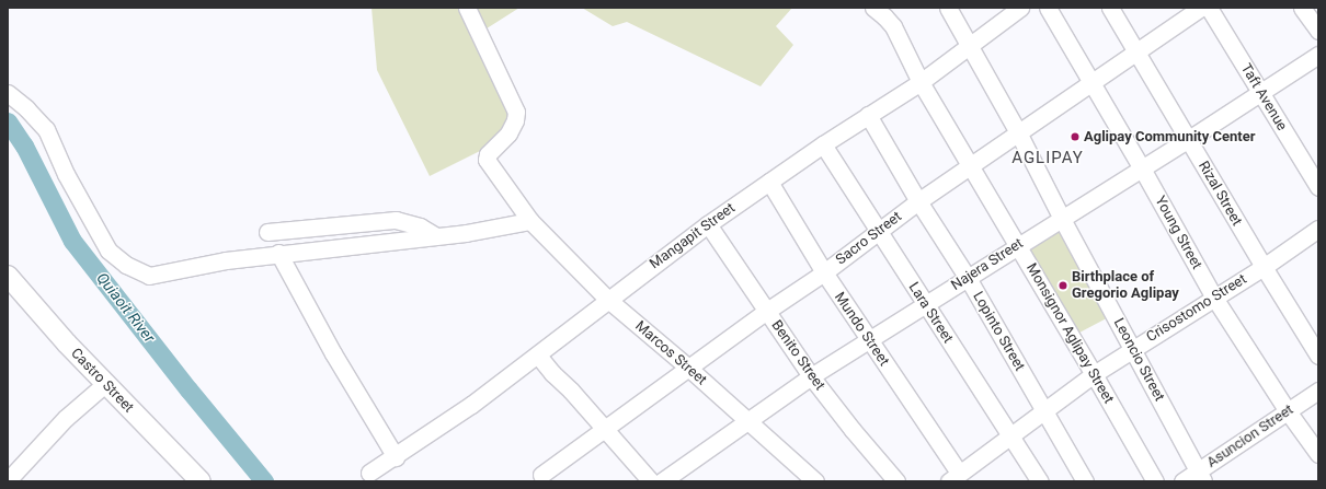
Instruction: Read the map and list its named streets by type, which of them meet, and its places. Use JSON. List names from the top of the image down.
{
  "streets": {
    "main road": ["Castro Street"],
    "street": [
      "Taft Avenue",
      "Rizal Street",
      "Young Street",
      "Mangapit Street",
      "Sacro Street",
      "Najera Street",
      "Crisostomo Street",
      "Lara Street",
      "Mundo Street",
      "Lopinto Street",
      "Monsignor Aglipay Street",
      "Marcos Street",
      "Benito Street",
      "Leoncio Street",
      "Asuncion Street"
    ]
  },
  "crossings": [
    ["Taft Avenue", "Najera Street"],
    ["Rizal Street", "Sacro Street"],
    ["Rizal Street", "Najera Street"],
    ["Rizal Street", "Crisostomo Street"],
    ["Young Street", "Sacro Street"],
    ["Young Street", "Najera Street"],
    ["Young Street", "Crisostomo Street"],
    ["Young Street", "Asuncion Street"],
    ["Mangapit Street", "Lara Street"],
    ["Mangapit Street", "Mundo Street"],
    ["Mangapit Street", "Lopinto Street"],
    ["Mangapit Street", "Monsignor Aglipay Street"],
    ["Mangapit Street", "Marcos Street"],
    ["Mangapit Street", "Benito Street"],
    ["Mangapit Street", "Leoncio Street"],
    ["Sacro Street", "Lara Street"],
    ["Sacro Street", "Mundo Street"],
    ["Sacro Street", "Lopinto Street"],
    ["Sacro Street", "Monsignor Aglipay Street"],
    ["Sacro Street", "Marcos Street"],
    ["Sacro Street", "Benito Street"],
    ["Sacro Street", "Leoncio Street"],
    ["Najera Street", "Lara Street"],
    ["Najera Street", "Mundo Street"],
    ["Najera Street", "Lopinto Street"],
    ["Najera Street", "Monsignor Aglipay Street"],
    ["Najera Street", "Marcos Street"],
    ["Najera Street", "Benito Street"],
    ["Najera Street", "Leoncio Street"],
    ["Crisostomo Street", "Lara Street"],
    ["Crisostomo Street", "Mundo Street"],
    ["Crisostomo Street", "Lopinto Street"],
    ["Crisostomo Street", "Monsignor Aglipay Street"],
    ["Crisostomo Street", "Leoncio Street"],
    ["Leoncio Street", "Asuncion Street"]
  ],
  "districts": ["AGLIPAY"],
  "water": ["Quiaoit River"],
  "places": ["Aglipay Community Center", "Birthplace of Gregorio Aglipay"]
}
